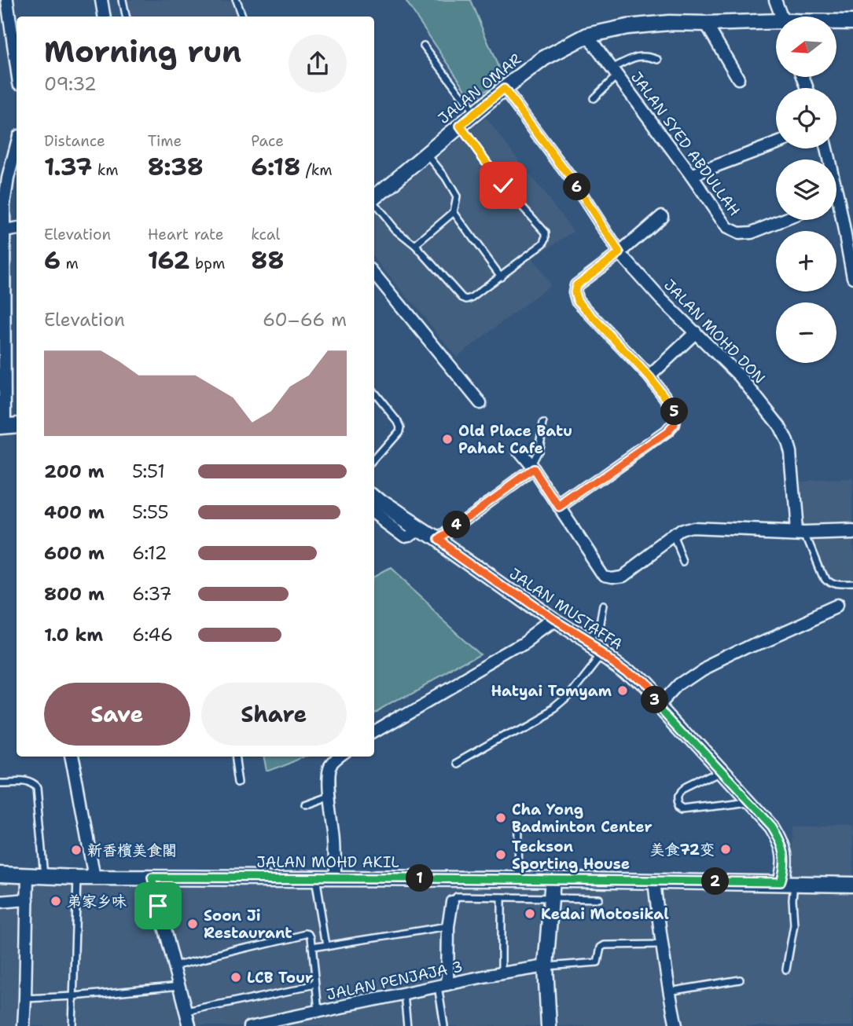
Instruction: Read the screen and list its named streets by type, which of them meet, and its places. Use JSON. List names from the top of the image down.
{
  "streets": {
    "street": [
      "JALAN OMAR",
      "JALAN SYED ABDULLAH",
      "JALAN MOHD DON",
      "JALAN MUSTAFFA",
      "JALAN MOHD AKIL",
      "JALAN PENJAJA 3"
    ]
  },
  "crossings": [
    ["JALAN OMAR", "JALAN SYED ABDULLAH"],
    ["JALAN OMAR", "JALAN MOHD DON"],
    ["JALAN MUSTAFFA", "JALAN MOHD AKIL"]
  ],
  "places": [
    "Old Place Batu Pahat Cafe",
    "Hatyai Tomyam",
    "Cha Yong Badminton Center",
    "美食72变",
    "新香檳美食閣",
    "Teckson Sporting House",
    "弟家乡味",
    "Kedai Motosikal",
    "Soon Ji Restaurant",
    "LCB Tour"
  ],
  "north": "left",
  "page": {
    "map_buttons": ["+", "−"],
    "heading": ["Morning run", "09:32"],
    "stats": [
      ["Distance", "1.37 km"],
      ["Time", "8:38"],
      ["Pace", "6:18 /km"],
      ["Elevation", "6 m"],
      ["Heart rate", "162 bpm"],
      ["kcal", "88"]
    ],
    "pins": [
      "6",
      "5",
      "4",
      "3",
      "1",
      "2"
    ],
    "chart": ["Elevation", "60–66 m"],
    "list": [
      {
        "name": "200 m",
        "note": "5:51"
      },
      {
        "name": "400 m",
        "note": "5:55"
      },
      {
        "name": "600 m",
        "note": "6:12"
      },
      {
        "name": "800 m",
        "note": "6:37"
      },
      {
        "name": "1.0 km",
        "note": "6:46"
      }
    ],
    "buttons": ["Save", "Share"]
  }
}
